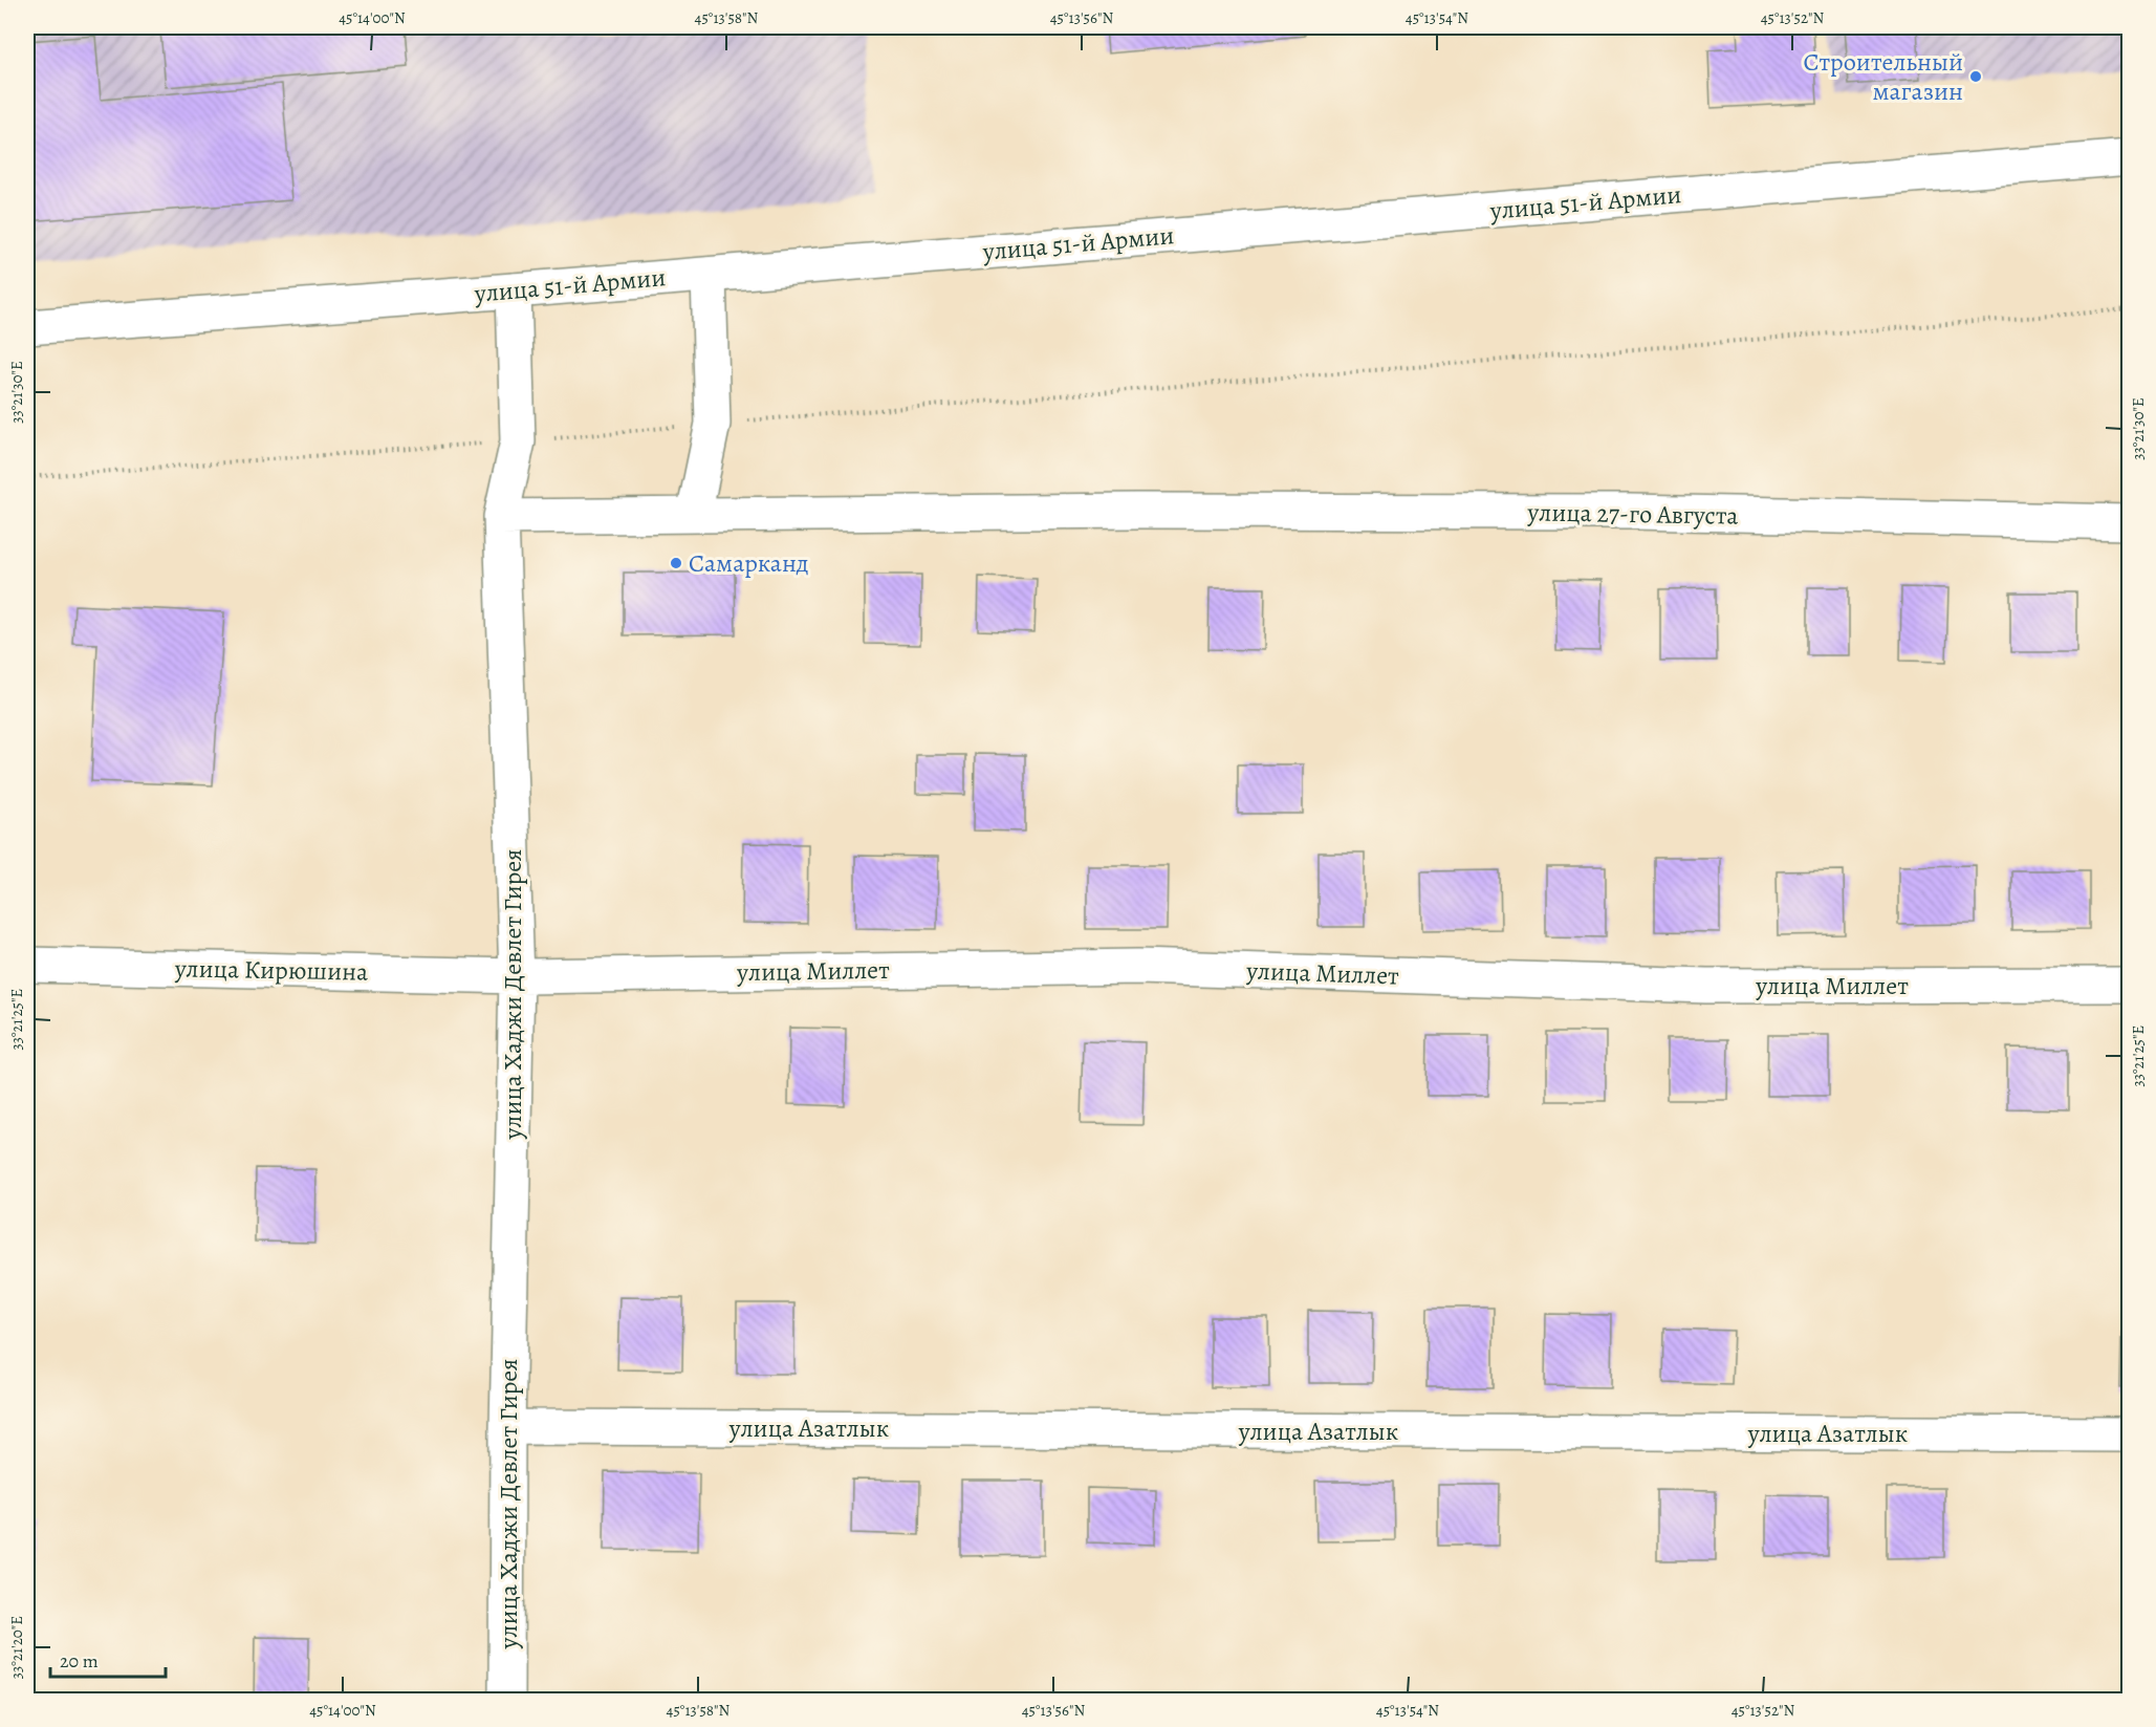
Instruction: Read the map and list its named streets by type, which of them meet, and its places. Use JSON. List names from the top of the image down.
{
  "streets": {
    "street": [
      "улица 51-й Армии",
      "улица 27-го Августа",
      "улица Кирюшина",
      "улица Миллет",
      "улица Хаджи Девлет Гирея",
      "улица Азатлык"
    ]
  },
  "crossings": [
    ["улица 51-й Армии", "улица Хаджи Девлет Гирея"],
    ["улица 27-го Августа", "улица Хаджи Девлет Гирея"],
    ["улица Кирюшина", "улица Миллет"],
    ["улица Кирюшина", "улица Хаджи Девлет Гирея"],
    ["улица Миллет", "улица Хаджи Девлет Гирея"],
    ["улица Хаджи Девлет Гирея", "улица Азатлык"]
  ],
  "places": ["Строительный магазин", "Самарканд"],
  "scale_bar": "20 m",
  "coordinates": [
    "45°14'00\"N",
    "45°13'58\"N",
    "45°13'56\"N",
    "45°13'54\"N",
    "45°13'52\"N",
    "33°21'30\"E",
    "33°21'25\"E",
    "33°21'20\"E"
  ]
}
